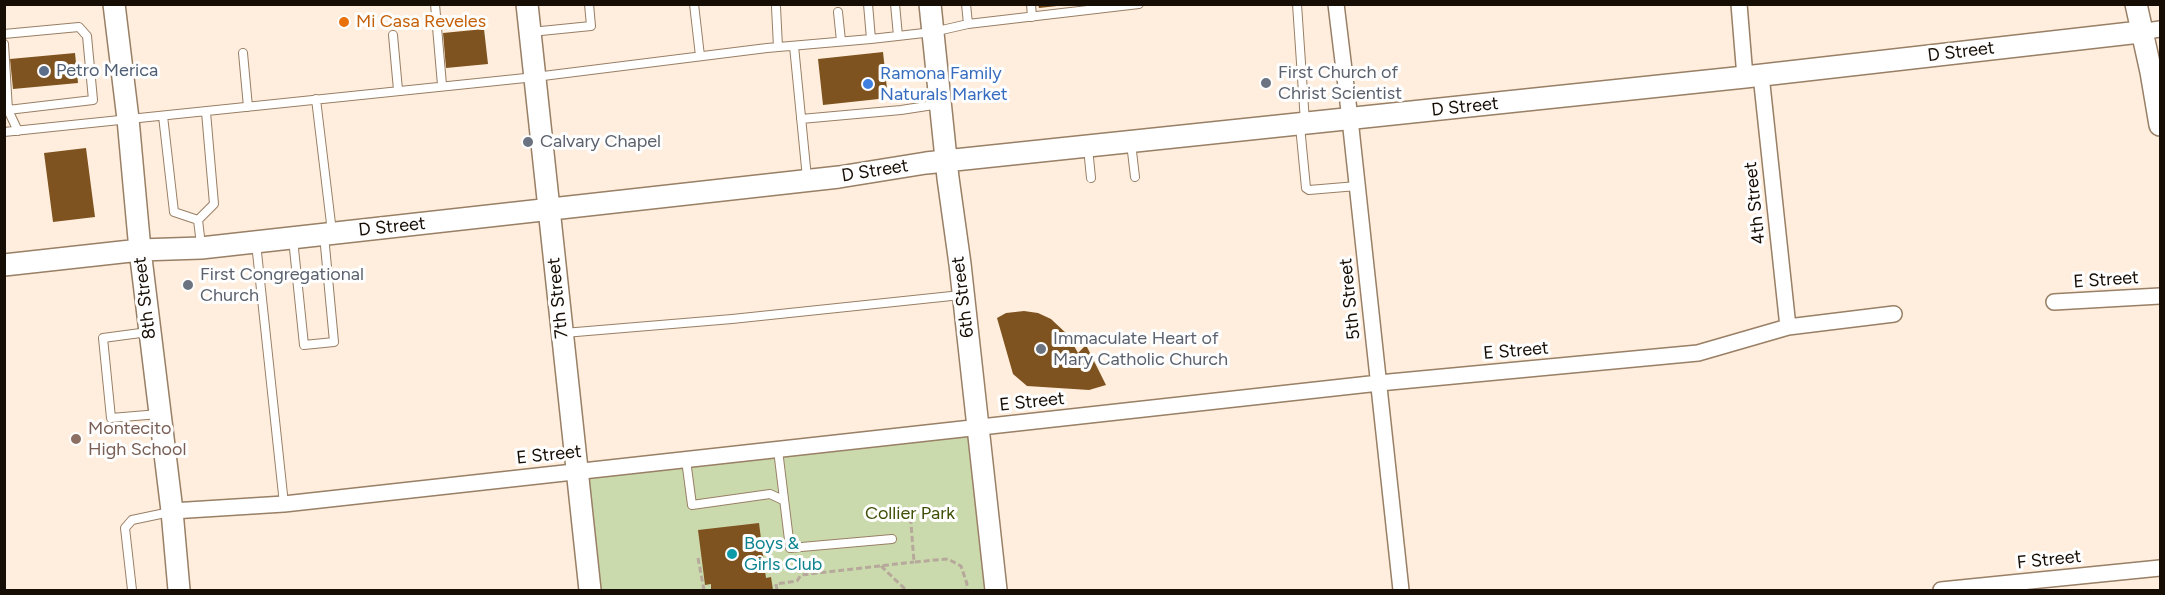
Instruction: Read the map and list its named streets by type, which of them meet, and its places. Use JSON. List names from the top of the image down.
{
  "streets": {
    "street": [
      "D Street",
      "4th Street",
      "E Street",
      "6th Street",
      "8th Street",
      "7th Street",
      "5th Street",
      "F Street"
    ]
  },
  "crossings": [
    ["D Street", "4th Street"],
    ["D Street", "6th Street"],
    ["D Street", "8th Street"],
    ["D Street", "7th Street"],
    ["D Street", "5th Street"],
    ["4th Street", "E Street"],
    ["E Street", "6th Street"],
    ["E Street", "8th Street"],
    ["E Street", "7th Street"],
    ["E Street", "5th Street"]
  ],
  "parks": ["Collier Park"],
  "places": [
    "Mi Casa Reveles",
    "Petro Merica",
    "First Church of Christ Scientist",
    "Ramona Family Naturals Market",
    "Calvary Chapel",
    "First Congregational Church",
    "Immaculate Heart of Mary Catholic Church",
    "Montecito High School",
    "Boys & Girls Club"
  ]
}
